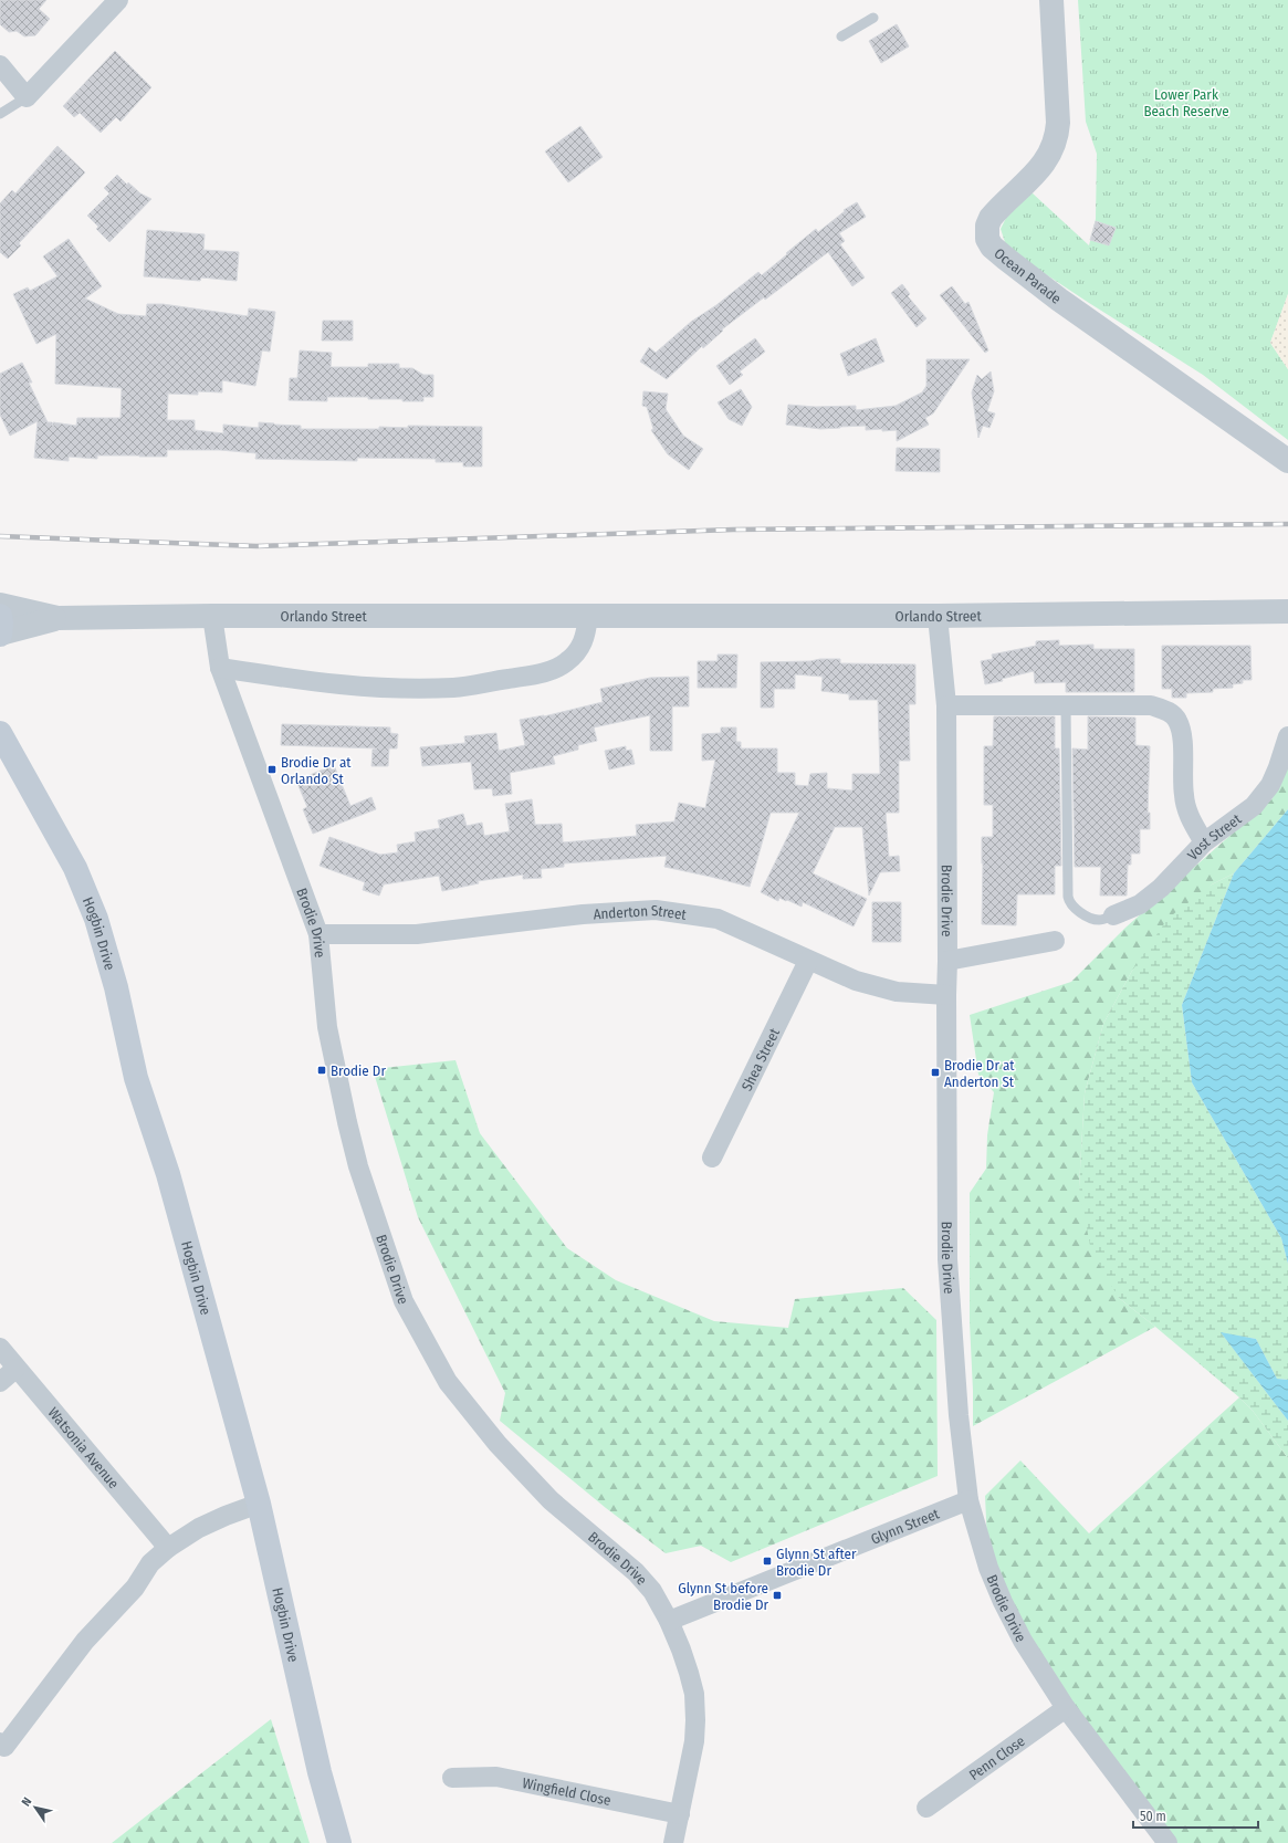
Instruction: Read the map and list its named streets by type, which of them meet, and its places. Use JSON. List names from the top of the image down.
{
  "streets": {
    "main road": ["Hogbin Drive"],
    "street": [
      "Ocean Parade",
      "Orlando Street",
      "Vost Street",
      "Brodie Drive",
      "Anderton Street",
      "Shea Street",
      "Watsonia Avenue",
      "Glynn Street",
      "Penn Close",
      "Wingfield Close"
    ]
  },
  "crossings": [
    ["Orlando Street", "Brodie Drive"],
    ["Brodie Drive", "Anderton Street"],
    ["Brodie Drive", "Glynn Street"],
    ["Brodie Drive", "Penn Close"],
    ["Brodie Drive", "Wingfield Close"],
    ["Anderton Street", "Shea Street"]
  ],
  "parks": ["Lower Park Beach Reserve"],
  "places": {
    "transit": [
      "Brodie Dr at Orlando St",
      "Brodie Dr",
      "Brodie Dr at Anderton St",
      "Glynn St after Brodie Dr",
      "Glynn St before Brodie Dr"
    ]
  },
  "scale_bar": "50 m",
  "north": "top left"
}
